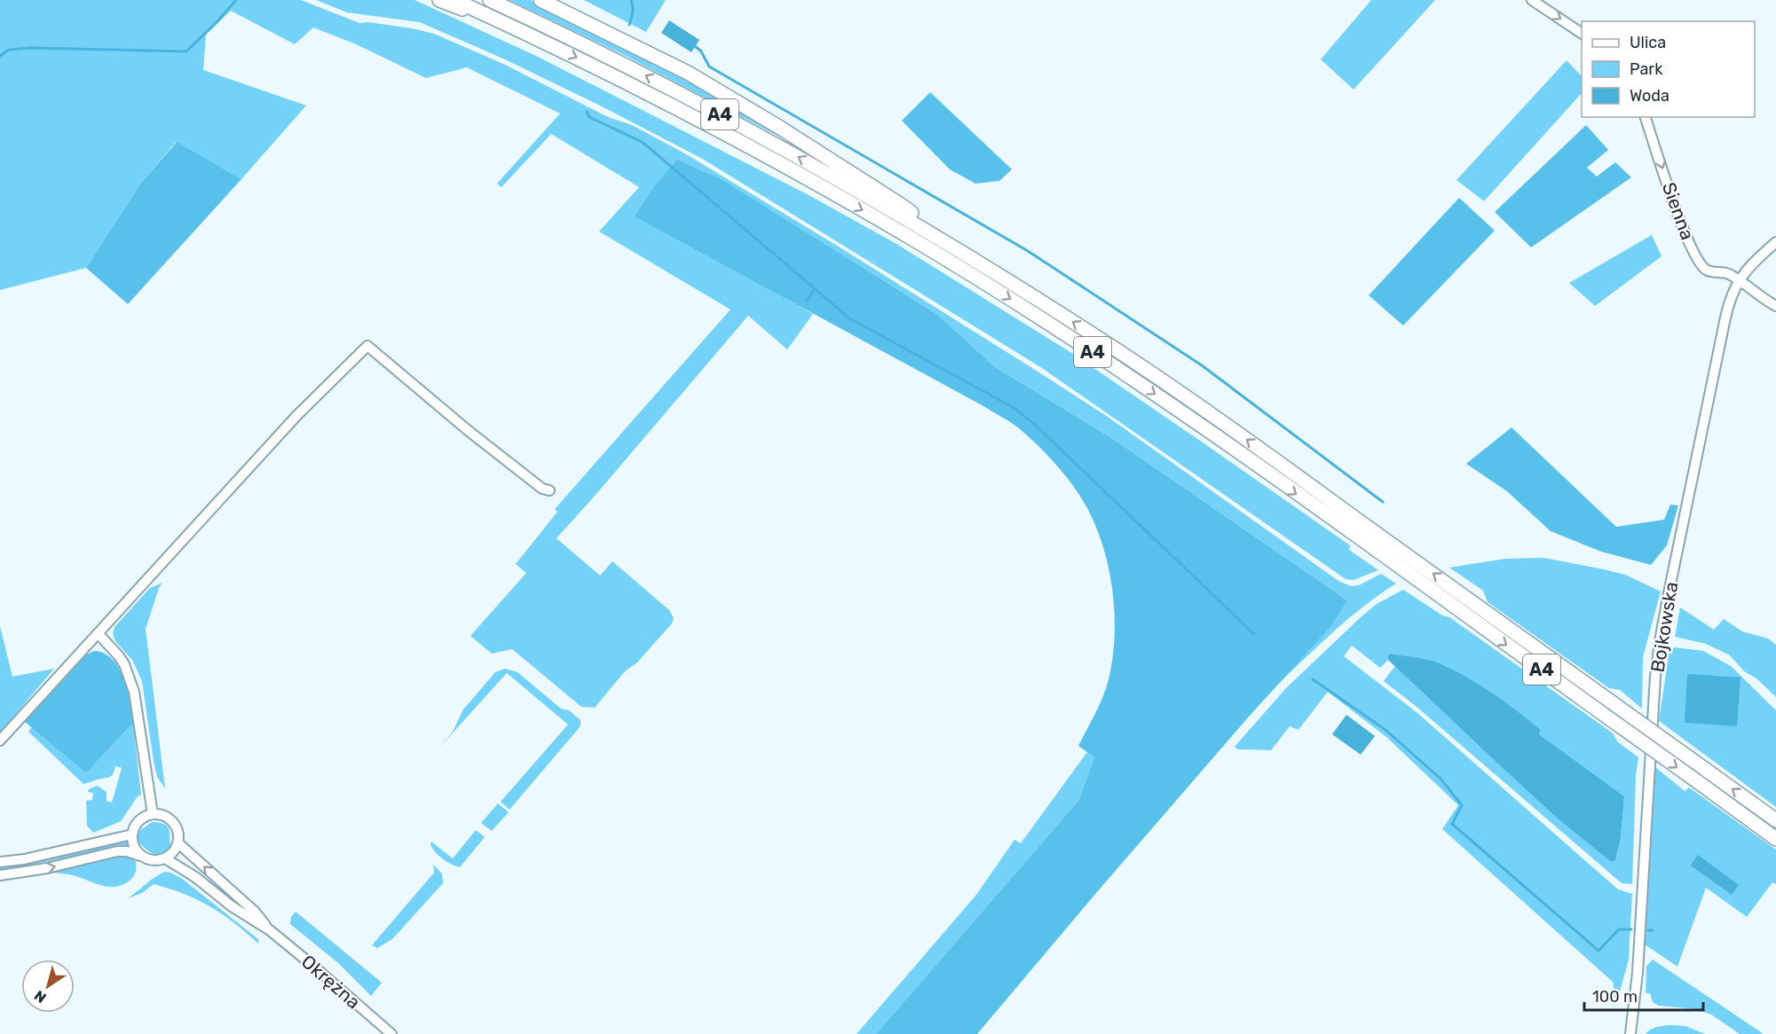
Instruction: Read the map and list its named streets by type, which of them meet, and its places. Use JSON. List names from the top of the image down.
{
  "streets": {
    "highway": ["A4"],
    "street": ["Sienna", "Bojkowska", "Okrężna"]
  },
  "crossings": [
    ["Sienna", "Bojkowska"]
  ],
  "one_way": ["Sienna"],
  "legend": ["Ulica", "Park", "Woda"],
  "scale_bar": "100 m",
  "north": "bottom left"
}
